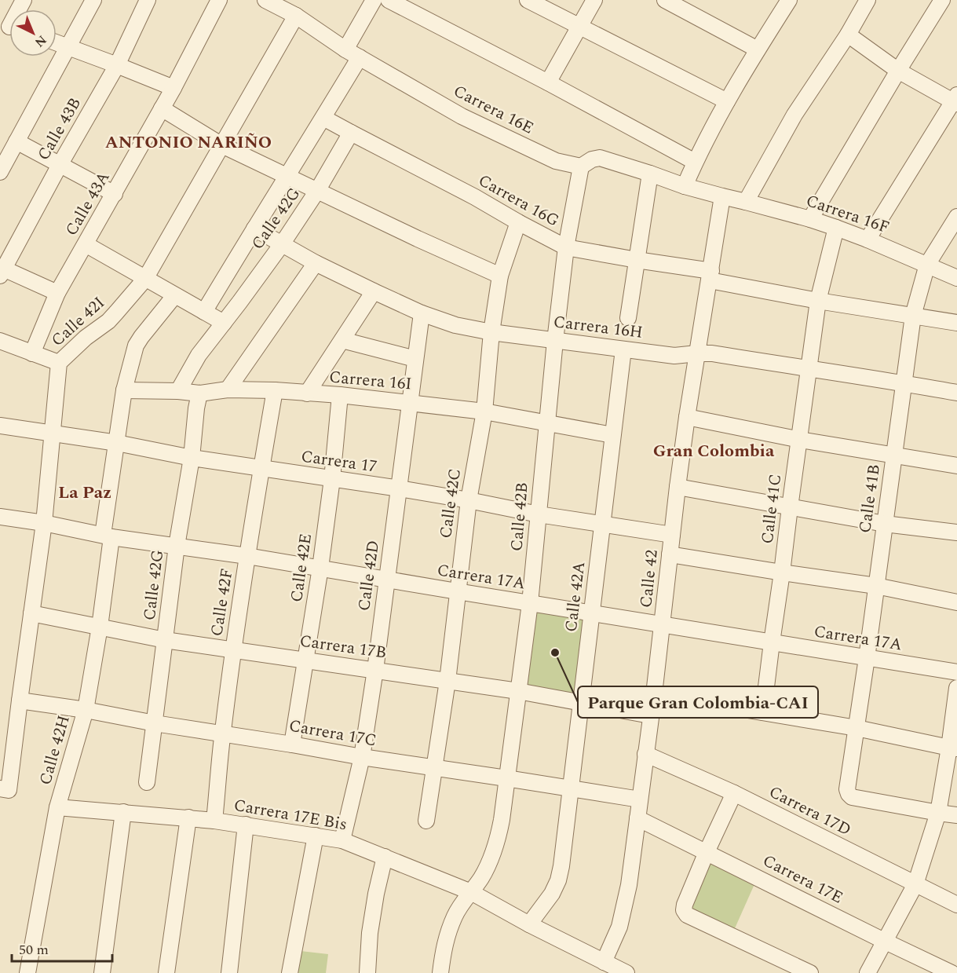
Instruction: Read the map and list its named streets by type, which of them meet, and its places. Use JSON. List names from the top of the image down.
{
  "streets": {
    "street": [
      "Carrera 16E",
      "Calle 43B",
      "Carrera 16G",
      "Calle 43A",
      "Carrera 16F",
      "Calle 42G",
      "Calle 42I",
      "Carrera 16H",
      "Carrera 16I",
      "Carrera 17",
      "Calle 41B",
      "Calle 42C",
      "Calle 41C",
      "Calle 42B",
      "Calle 42E",
      "Calle 42D",
      "Carrera 17A",
      "Calle 42",
      "Calle 42A",
      "Calle 42F",
      "Carrera 17B",
      "Carrera 17C",
      "Calle 42H",
      "Carrera 17D",
      "Carrera 17E Bis",
      "Carrera 17E"
    ]
  },
  "crossings": [
    ["Carrera 16E", "Calle 42I"],
    ["Carrera 16E", "Calle 42B"],
    ["Carrera 16G", "Calle 42G"],
    ["Carrera 16G", "Calle 41B"],
    ["Carrera 16G", "Calle 42C"],
    ["Carrera 16G", "Calle 41C"],
    ["Carrera 16G", "Calle 42B"],
    ["Carrera 16G", "Calle 42"],
    ["Carrera 16F", "Calle 41B"],
    ["Carrera 16F", "Calle 41C"],
    ["Carrera 16F", "Calle 42"],
    ["Calle 42G", "Carrera 16H"],
    ["Calle 42G", "Carrera 16I"],
    ["Calle 42G", "Carrera 17"],
    ["Calle 42G", "Carrera 17A"],
    ["Calle 42G", "Carrera 17B"],
    ["Calle 42G", "Carrera 17C"],
    ["Calle 42I", "Carrera 17"],
    ["Calle 42I", "Carrera 17A"],
    ["Calle 42I", "Carrera 17B"],
    ["Calle 42I", "Carrera 17C"],
    ["Carrera 16H", "Calle 41B"],
    ["Carrera 16H", "Calle 42C"],
    ["Carrera 16H", "Calle 41C"],
    ["Carrera 16H", "Calle 42B"],
    ["Carrera 16H", "Calle 42D"],
    ["Carrera 16H", "Calle 42"],
    ["Carrera 16H", "Calle 42A"],
    ["Carrera 16I", "Calle 42C"],
    ["Carrera 16I", "Calle 42B"],
    ["Carrera 16I", "Calle 42E"],
    ["Carrera 16I", "Calle 42D"],
    ["Carrera 16I", "Calle 42A"],
    ["Carrera 16I", "Calle 42F"],
    ["Carrera 16I", "Calle 42H"],
    ["Carrera 17", "Calle 42C"],
    ["Carrera 17", "Calle 42B"],
    ["Carrera 17", "Calle 42E"],
    ["Carrera 17", "Calle 42D"],
    ["Carrera 17", "Calle 42"],
    ["Carrera 17", "Calle 42A"],
    ["Carrera 17", "Calle 42F"],
    ["Carrera 17", "Calle 42H"],
    ["Calle 41B", "Carrera 17A"],
    ["Calle 42C", "Carrera 17A"],
    ["Calle 42C", "Carrera 17B"],
    ["Calle 42C", "Carrera 17C"],
    ["Calle 41C", "Carrera 17A"],
    ["Calle 42B", "Carrera 17A"],
    ["Calle 42B", "Carrera 17B"],
    ["Calle 42B", "Carrera 17C"],
    ["Calle 42B", "Carrera 17E Bis"],
    ["Calle 42E", "Carrera 17A"],
    ["Calle 42E", "Carrera 17B"],
    ["Calle 42E", "Carrera 17C"],
    ["Calle 42D", "Carrera 17A"],
    ["Calle 42D", "Carrera 17B"],
    ["Calle 42D", "Carrera 17C"],
    ["Calle 42D", "Carrera 17E Bis"],
    ["Carrera 17A", "Calle 42"],
    ["Carrera 17A", "Calle 42A"],
    ["Carrera 17A", "Calle 42F"],
    ["Carrera 17A", "Calle 42H"],
    ["Calle 42", "Carrera 17B"],
    ["Calle 42", "Carrera 17C"],
    ["Calle 42", "Carrera 17D"],
    ["Calle 42", "Carrera 17E Bis"],
    ["Calle 42", "Carrera 17E"],
    ["Calle 42A", "Carrera 17B"],
    ["Calle 42A", "Carrera 17C"],
    ["Calle 42A", "Carrera 17E Bis"],
    ["Calle 42F", "Carrera 17B"],
    ["Calle 42F", "Carrera 17C"],
    ["Calle 42F", "Carrera 17E Bis"],
    ["Carrera 17B", "Calle 42H"],
    ["Carrera 17C", "Calle 42H"],
    ["Calle 42H", "Carrera 17E Bis"]
  ],
  "districts": ["ANTONIO NARIÑO", "Gran Colombia", "La Paz"],
  "places": ["Parque Gran Colombia-CAI"],
  "scale_bar": "50 m",
  "north": "bottom right"
}
